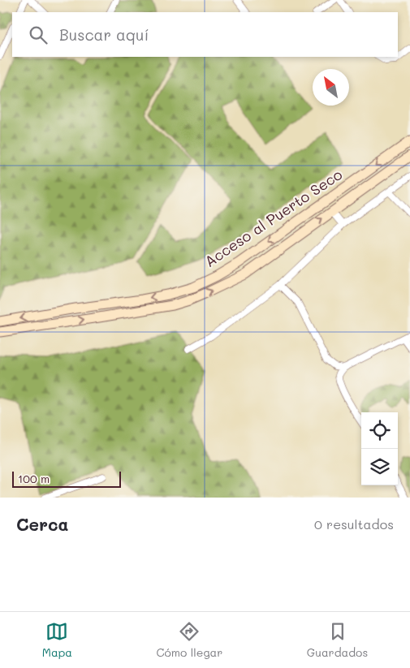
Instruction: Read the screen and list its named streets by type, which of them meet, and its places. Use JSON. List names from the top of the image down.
{
  "streets": {
    "main road": ["Acceso al Puerto Seco"]
  },
  "scale_bar": "100 m",
  "north": "top left",
  "page": {
    "search": "Buscar aquí",
    "scale": "100 m",
    "heading": ["Cerca", "0 resultados"],
    "nav": ["Mapa", "Cómo llegar", "Guardados"]
  }
}
